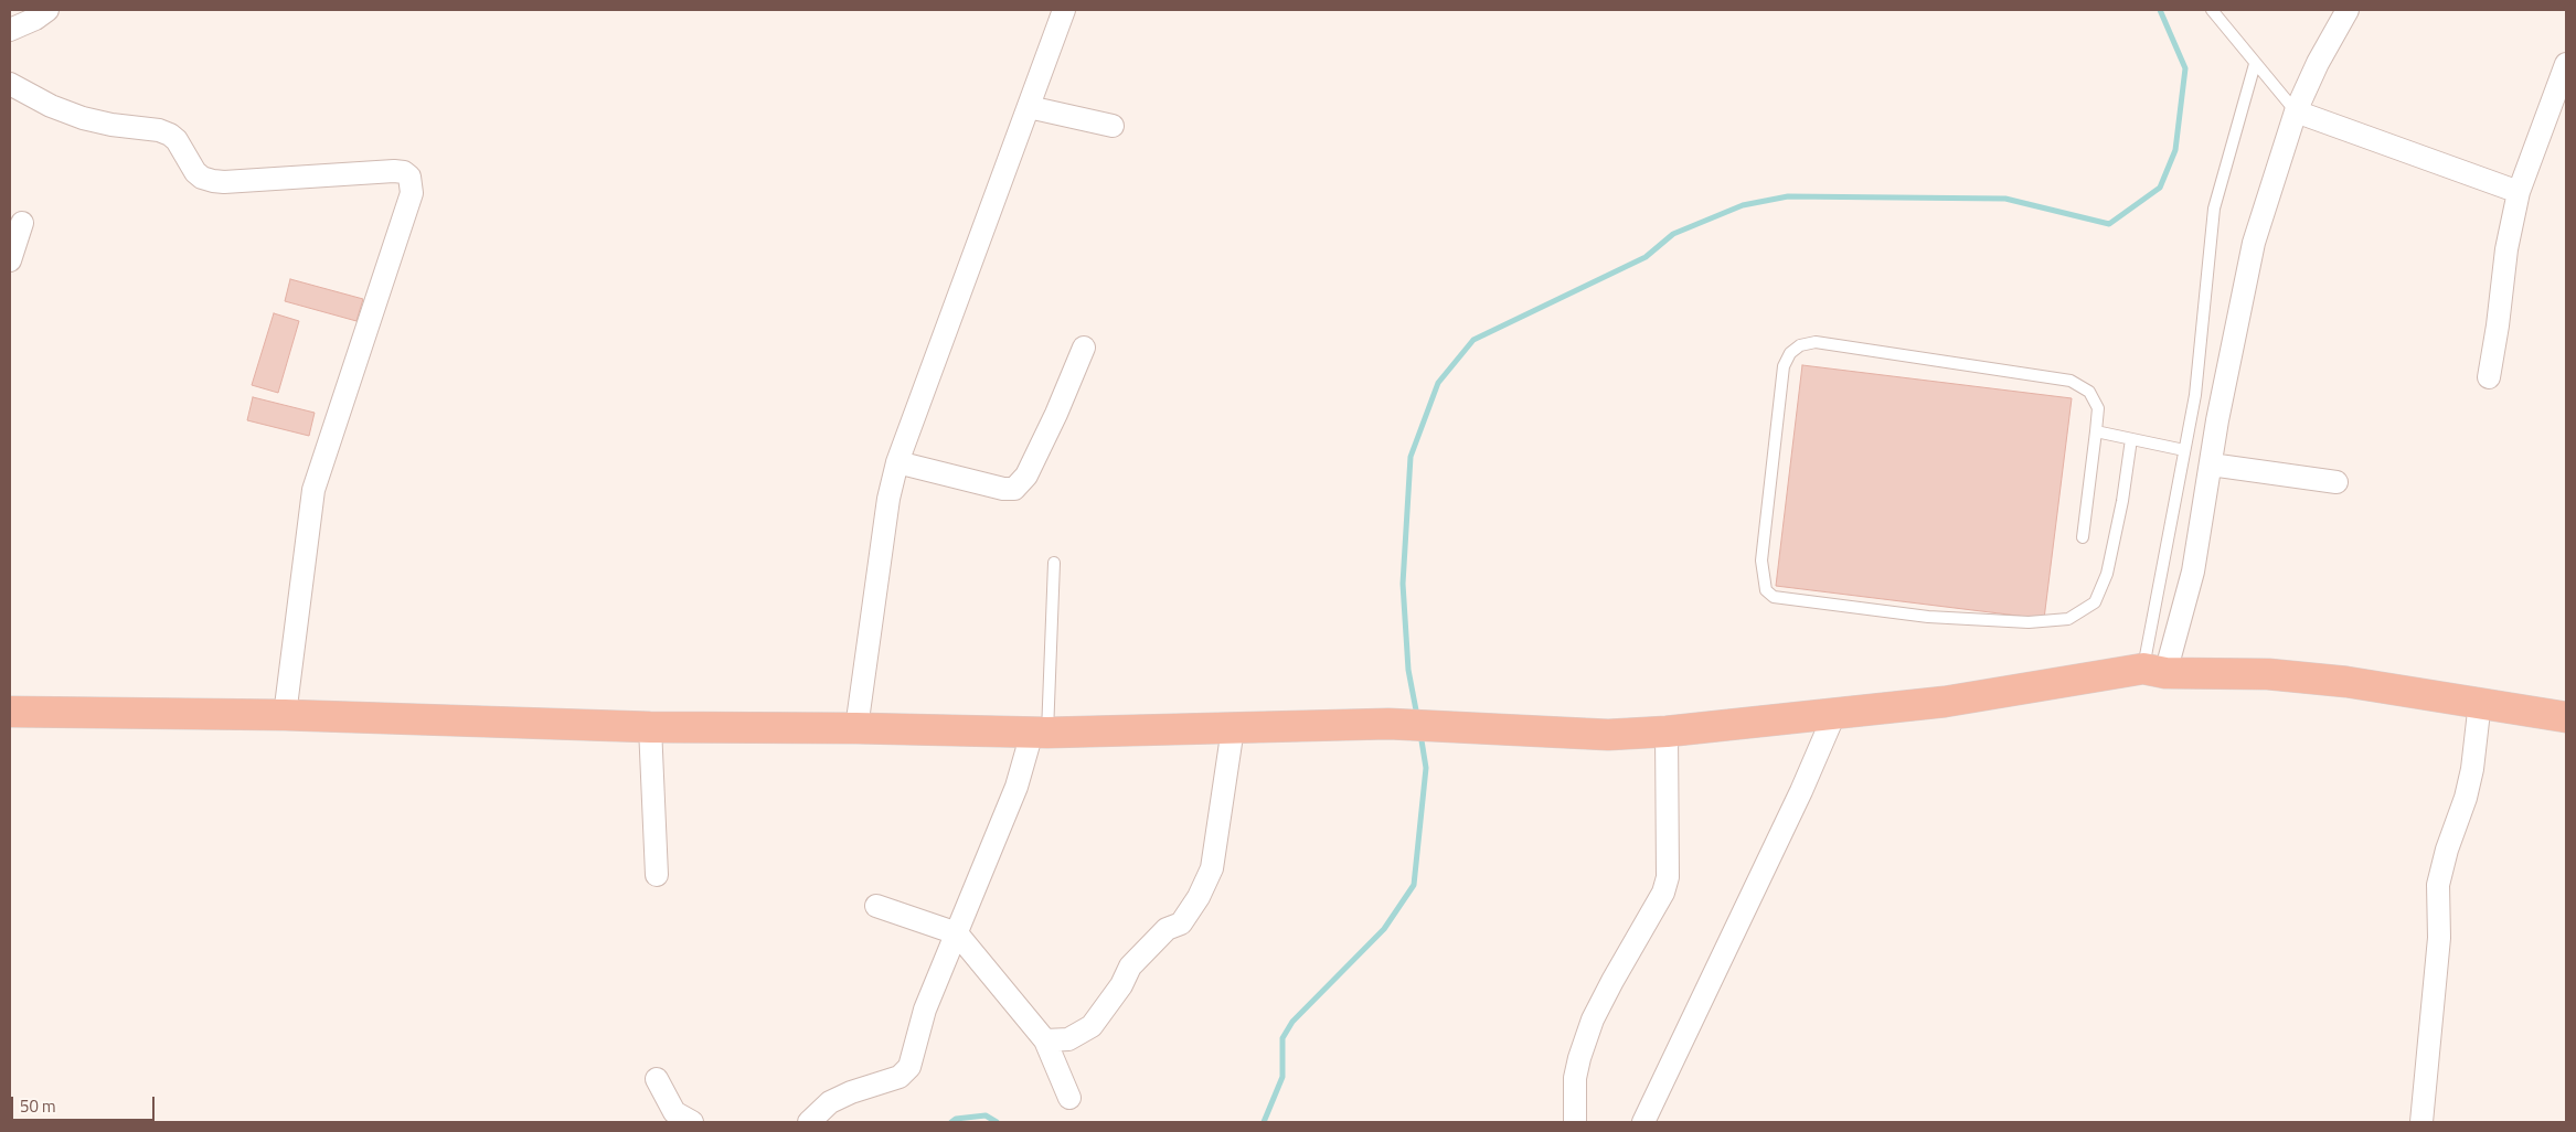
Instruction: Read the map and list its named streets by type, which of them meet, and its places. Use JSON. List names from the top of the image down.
{
  "scale_bar": "50 m"
}
